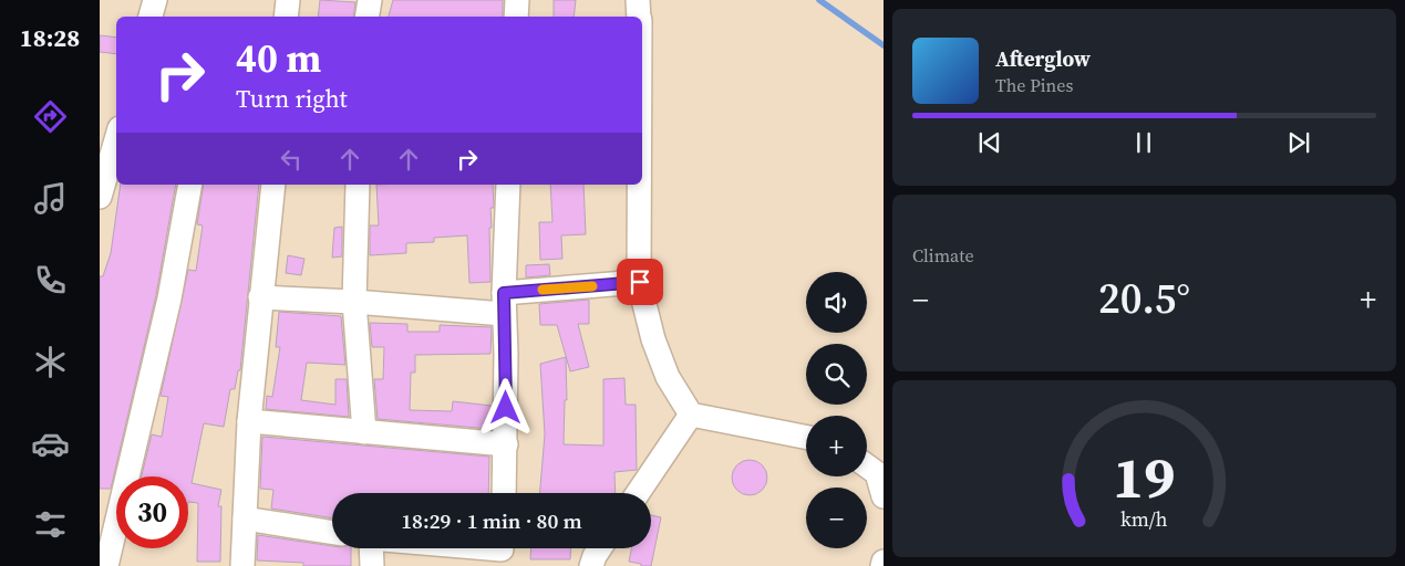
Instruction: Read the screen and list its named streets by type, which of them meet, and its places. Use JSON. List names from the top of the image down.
{
  "page": {
    "tabs": "18:28",
    "turn": ["40 m", "Turn right"],
    "song": ["Afterglow", "The Pines"],
    "tile": "Climate",
    "map_buttons": ["+", "−"],
    "heat": ["−", "20.5°", "+"],
    "limit": "30",
    "trip": "18:29 · 1 min · 80 m",
    "gauge": ["19", "km/h"]
  }
}
